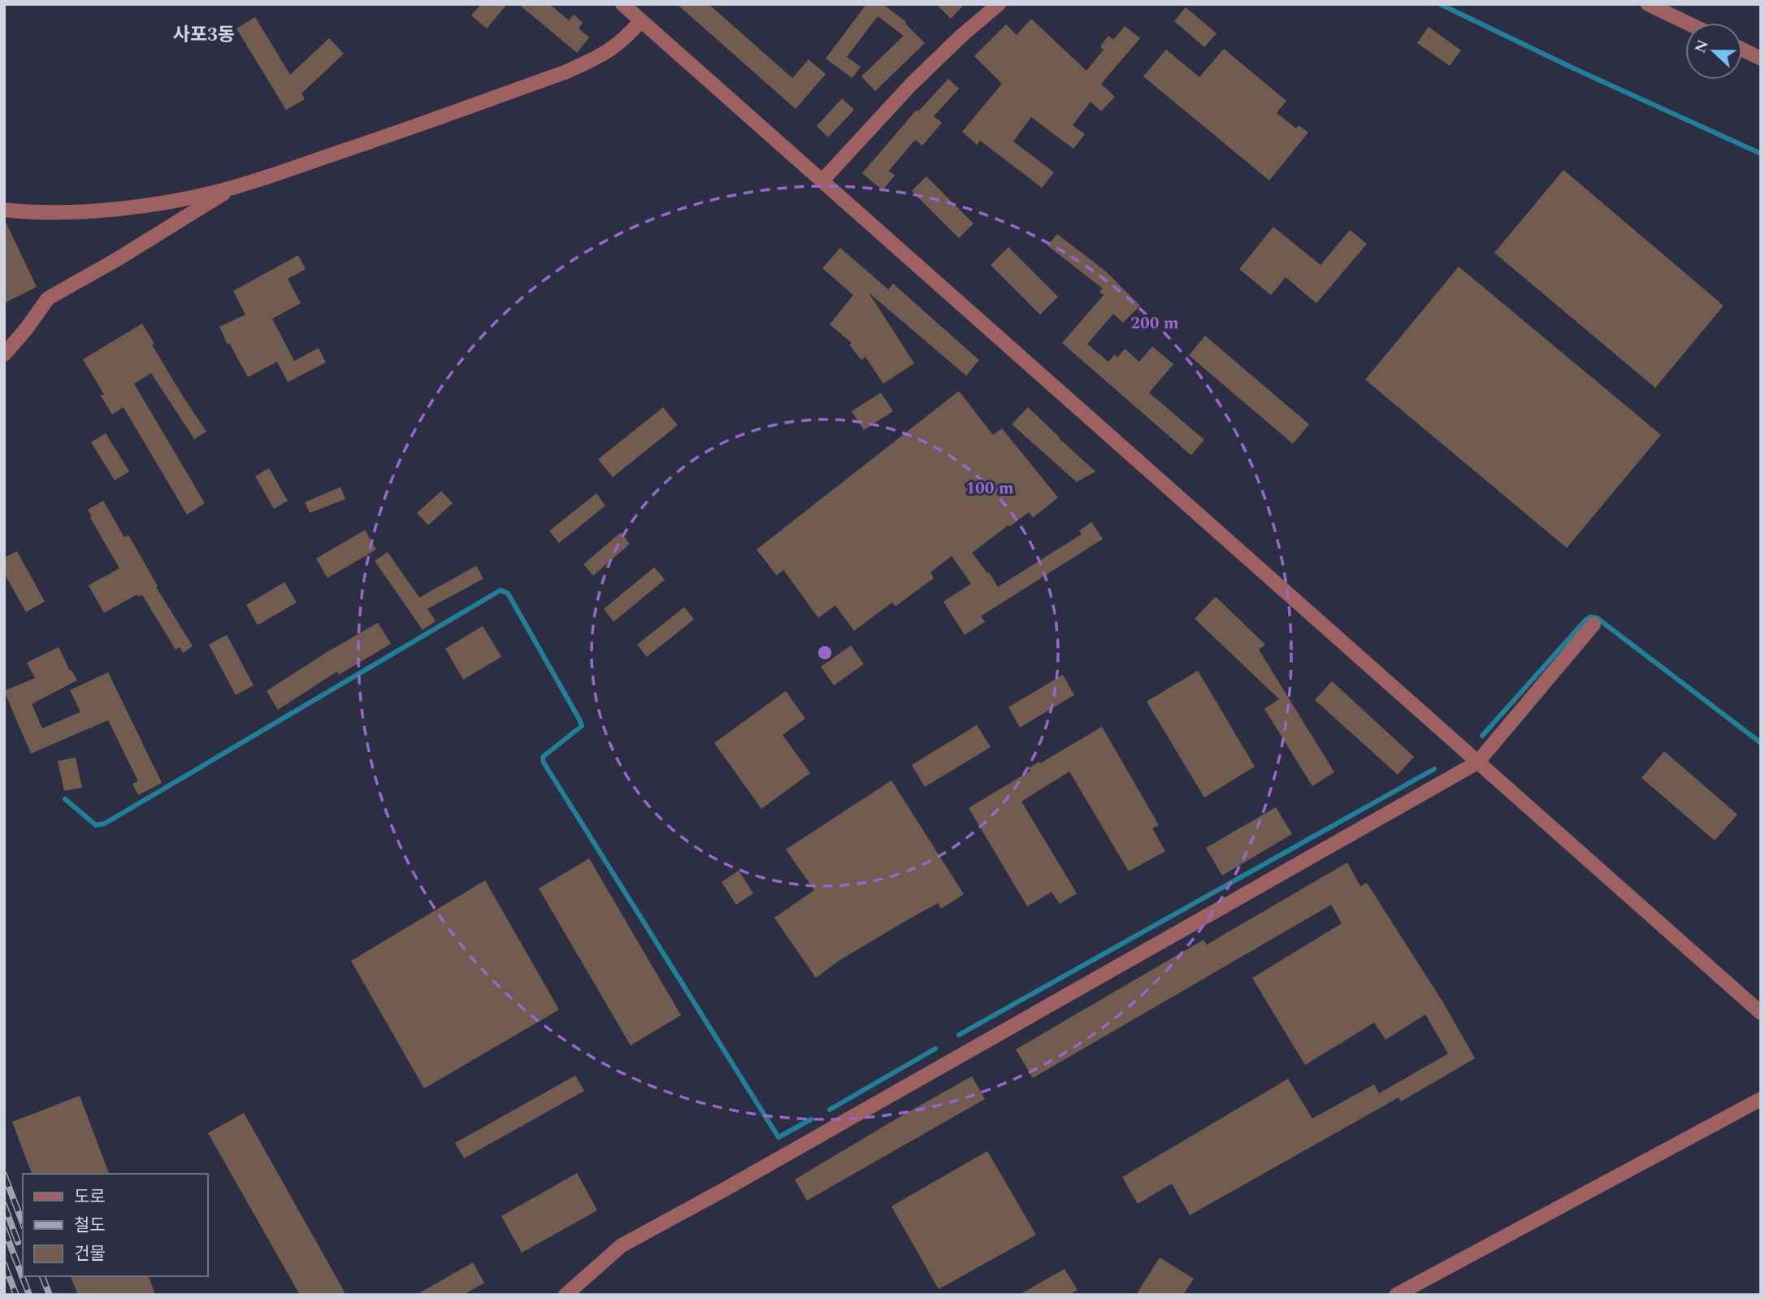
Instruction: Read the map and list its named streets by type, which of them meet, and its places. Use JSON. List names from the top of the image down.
{
  "districts": ["사포3동"],
  "legend": ["도로", "철도", "건물"],
  "north": "left",
  "rings": ["200 m", "100 m"]
}
